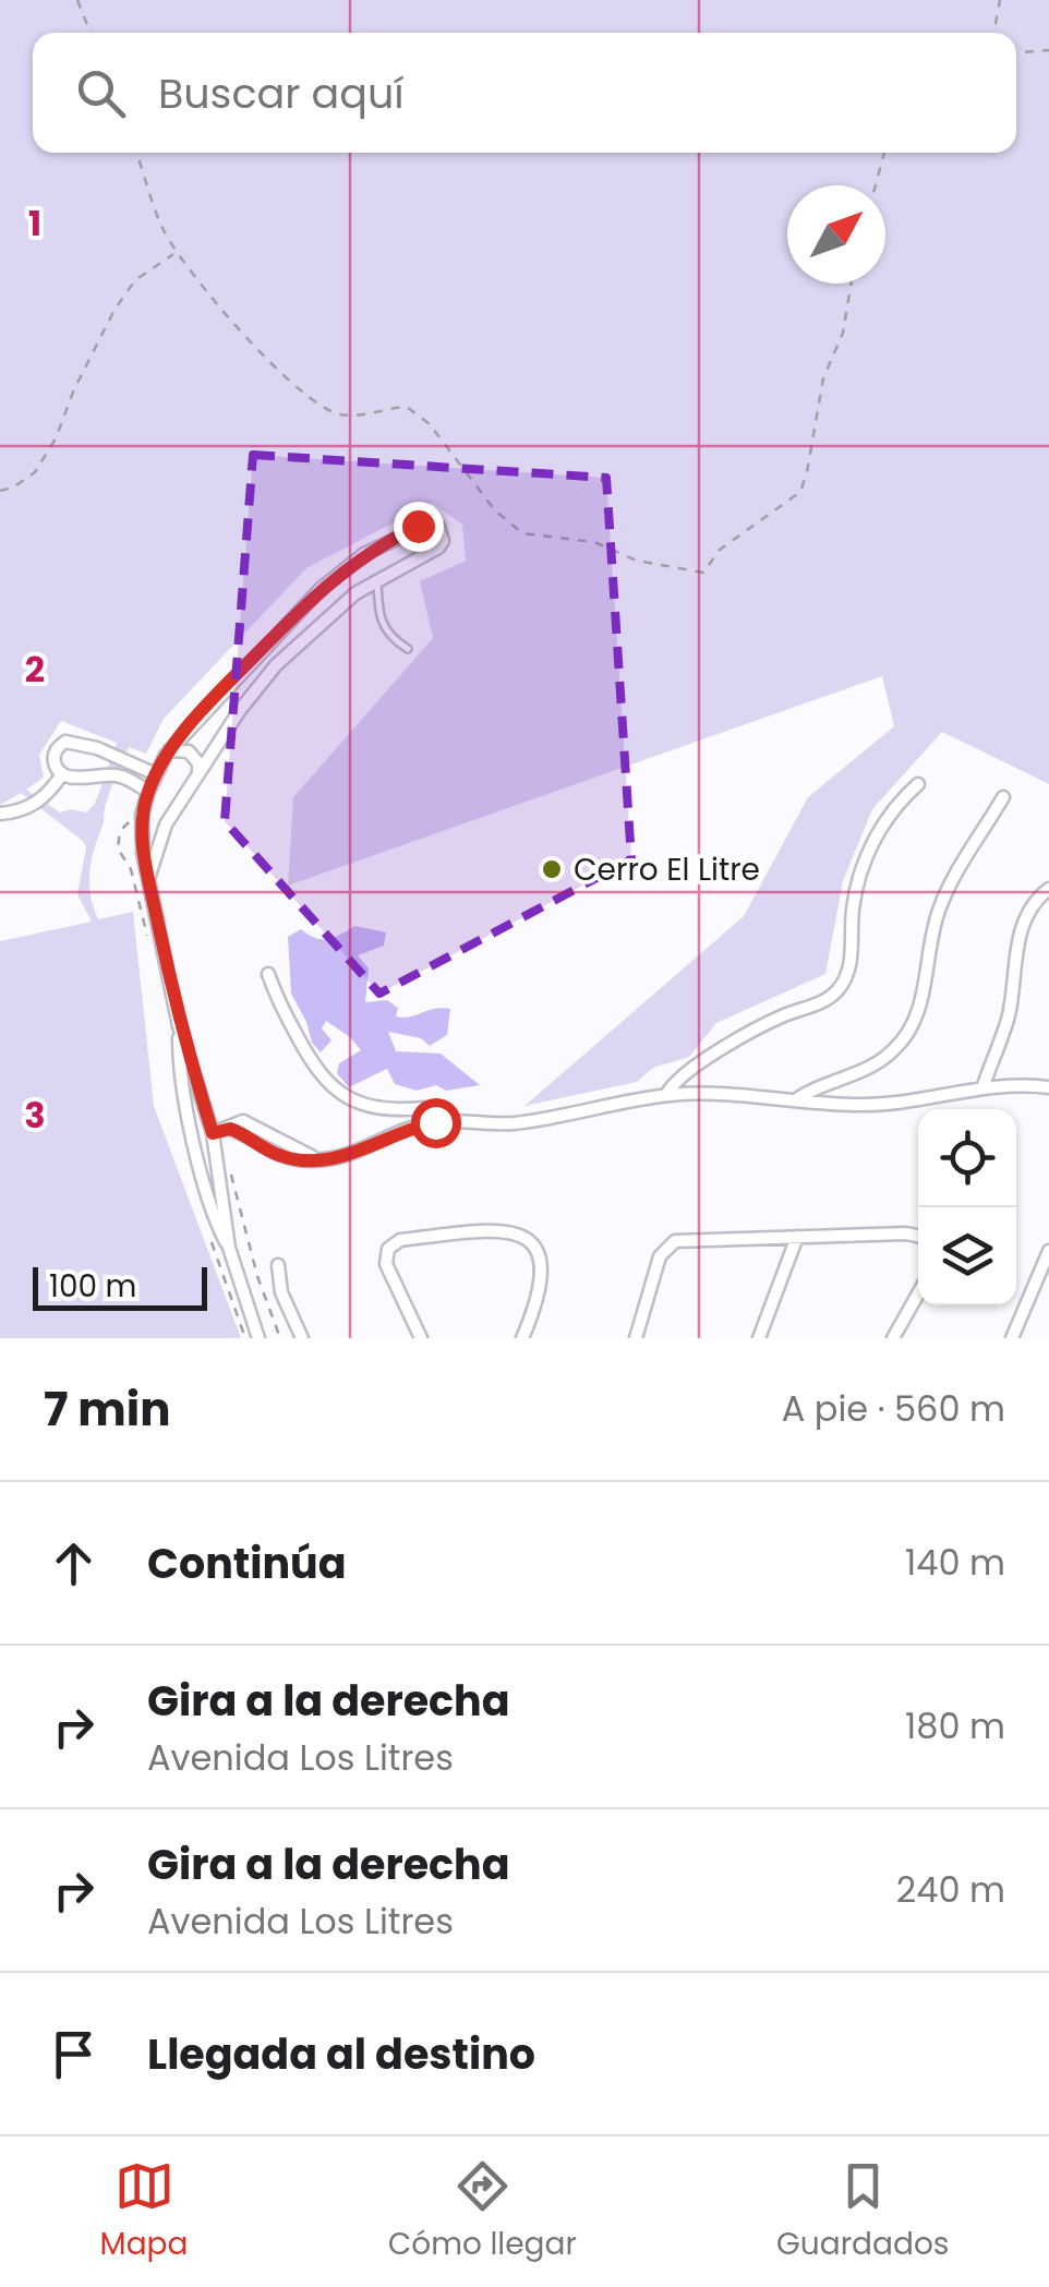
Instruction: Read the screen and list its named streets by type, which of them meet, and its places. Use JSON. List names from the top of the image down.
{
  "places": ["Cerro El Litre"],
  "scale_bar": "100 m",
  "north": "top right",
  "page": {
    "search": "Buscar aquí",
    "scale": "100 m",
    "heading": ["7 min", "A pie · 560 m"],
    "list": [
      ["Continúa", "140 m"],
      ["Gira a la derecha", "Avenida Los Litres", "180 m"],
      ["Gira a la derecha", "Avenida Los Litres", "240 m"],
      "Llegada al destino"
    ],
    "nav": ["Mapa", "Cómo llegar", "Guardados"]
  },
  "grid": {
    "rows": ["1", "2", "3"]
  }
}
